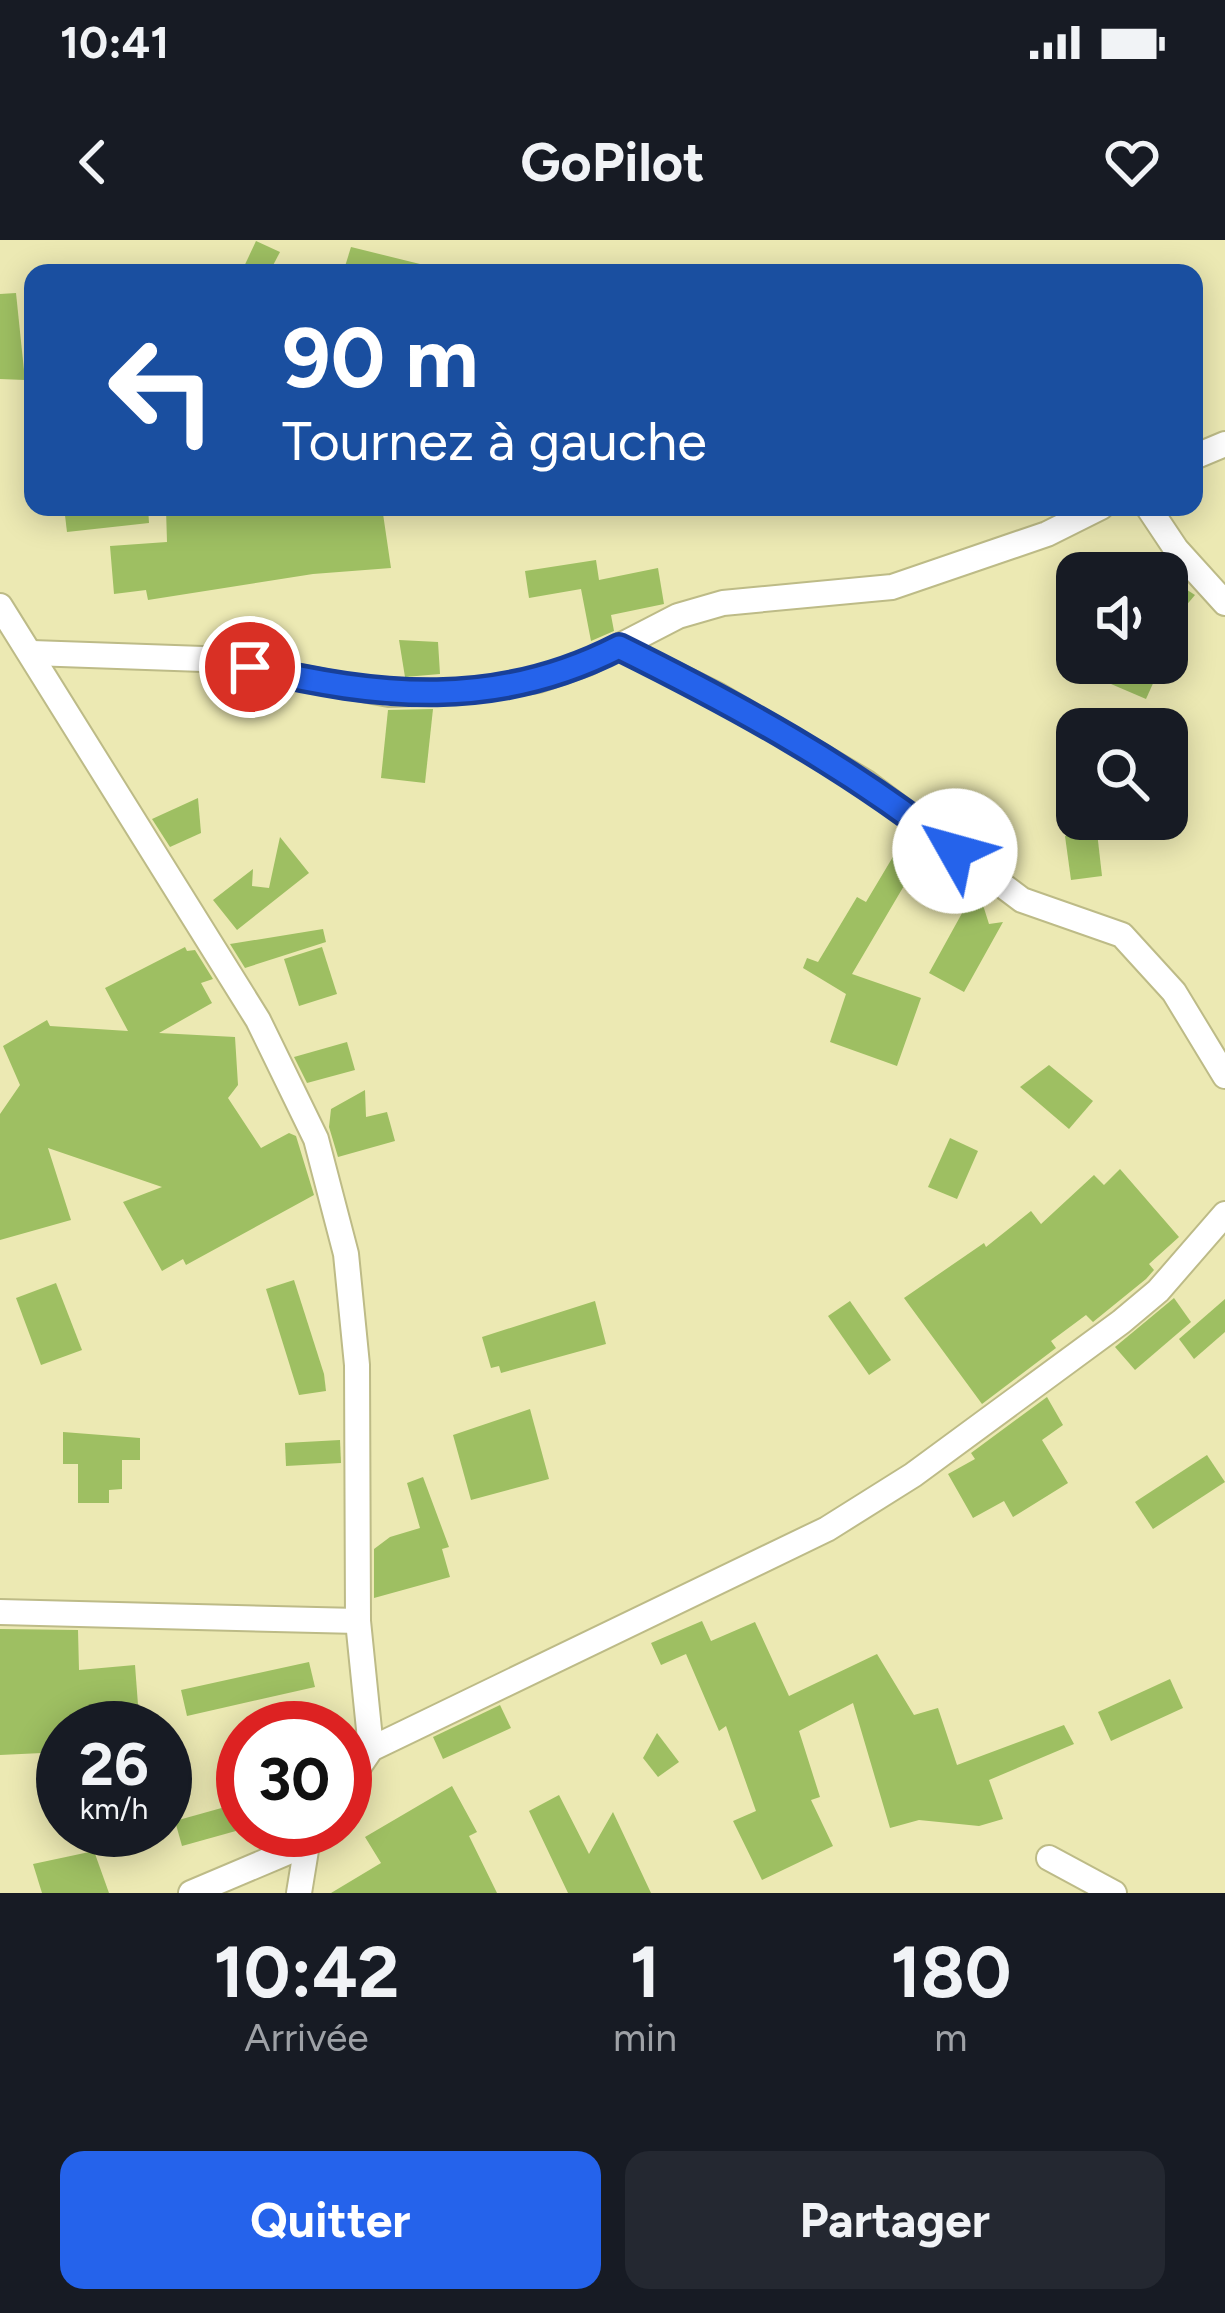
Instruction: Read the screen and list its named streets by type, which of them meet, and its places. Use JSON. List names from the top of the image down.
{
  "page": {
    "status": "10:41",
    "header": "GoPilot",
    "turn": ["90 m", "Tournez à gauche"],
    "speed": "26 km/h",
    "limit": "30",
    "eta": [
      "10:42",
      "Arrivée",
      "1",
      "min",
      "180",
      "m"
    ],
    "buttons": ["Quitter", "Partager"]
  }
}
